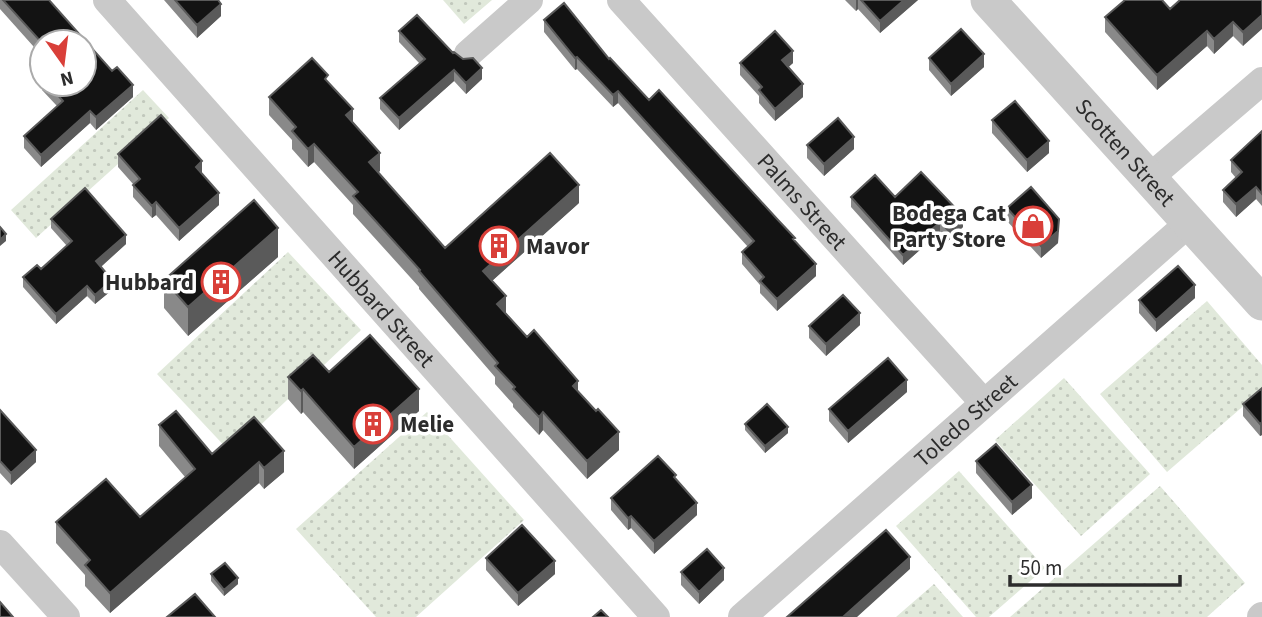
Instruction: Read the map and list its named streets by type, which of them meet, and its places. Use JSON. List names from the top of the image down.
{
  "streets": {
    "street": [
      "Scotten Street",
      "Palms Street",
      "Hubbard Street",
      "Toledo Street"
    ]
  },
  "crossings": [
    ["Scotten Street", "Toledo Street"],
    ["Palms Street", "Toledo Street"]
  ],
  "places": {
    "shop": ["Bodega Cat Party Store"],
    "building": ["Mavor", "Hubbard", "Melie"]
  },
  "scale_bar": "50 m",
  "north": "bottom"
}
